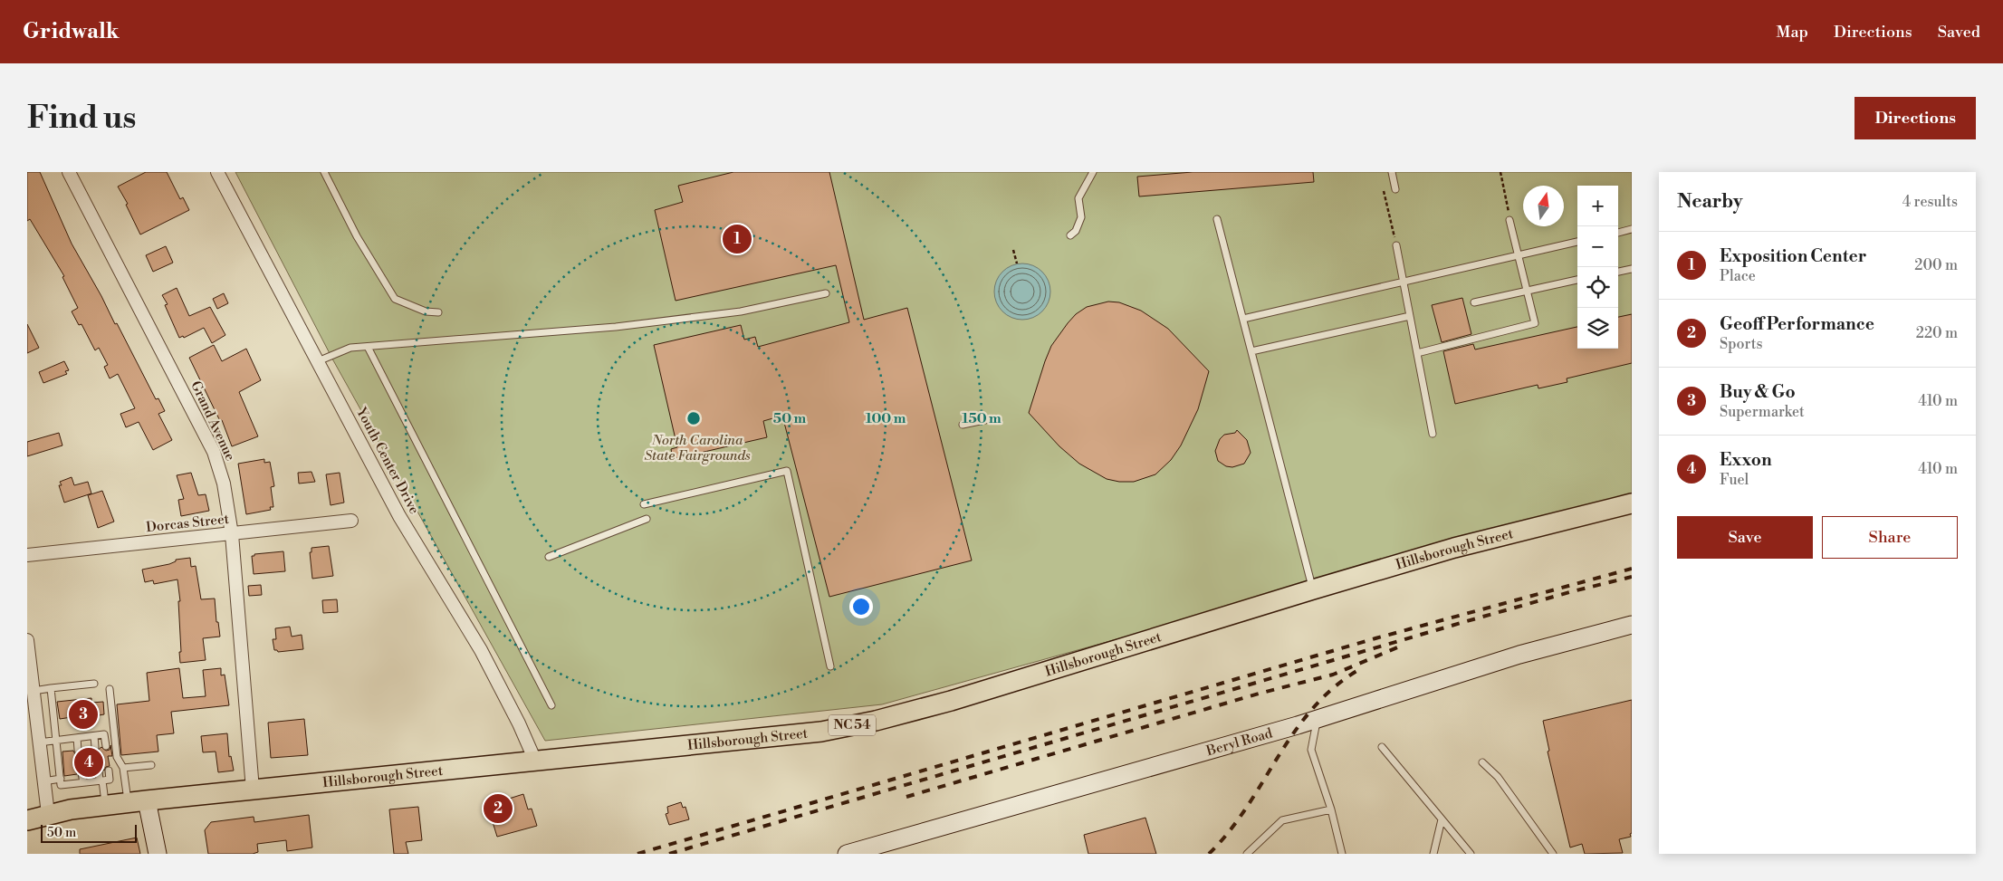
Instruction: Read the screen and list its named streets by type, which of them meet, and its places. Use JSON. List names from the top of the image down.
{
  "streets": {
    "main road": ["Hillsborough Street", "NC 54"],
    "street": [
      "Grand Avenue",
      "Youth Center Drive",
      "Dorcas Street",
      "Beryl Road"
    ]
  },
  "crossings": [
    ["Grand Avenue", "Dorcas Street"],
    ["Grand Avenue", "Hillsborough Street"],
    ["Youth Center Drive", "Hillsborough Street"],
    ["Hillsborough Street", "NC 54"]
  ],
  "parks": ["North Carolina State Fairgrounds"],
  "scale_bar": "50 m",
  "north": "top",
  "page": {
    "header": "Gridwalk",
    "nav": ["Map", "Directions", "Saved"],
    "buttons": [
      "Directions",
      ["Save", "Share"]
    ],
    "title": "Find us",
    "heading": ["Nearby", "4 results"],
    "map_buttons": ["+", "−"],
    "pins": [
      "1",
      "3",
      "4",
      "2"
    ],
    "list": [
      {
        "mark": "1",
        "name": "Exposition Center",
        "note": "Place",
        "value": "200 m"
      },
      {
        "mark": "2",
        "name": "Geoff Performance",
        "note": "Sports",
        "value": "220 m"
      },
      {
        "mark": "3",
        "name": "Buy & Go",
        "note": "Supermarket",
        "value": "410 m"
      },
      {
        "mark": "4",
        "name": "Exxon",
        "note": "Fuel",
        "value": "410 m"
      }
    ],
    "scale": "50 m"
  },
  "rings": ["50 m", "100 m", "150 m"]
}
